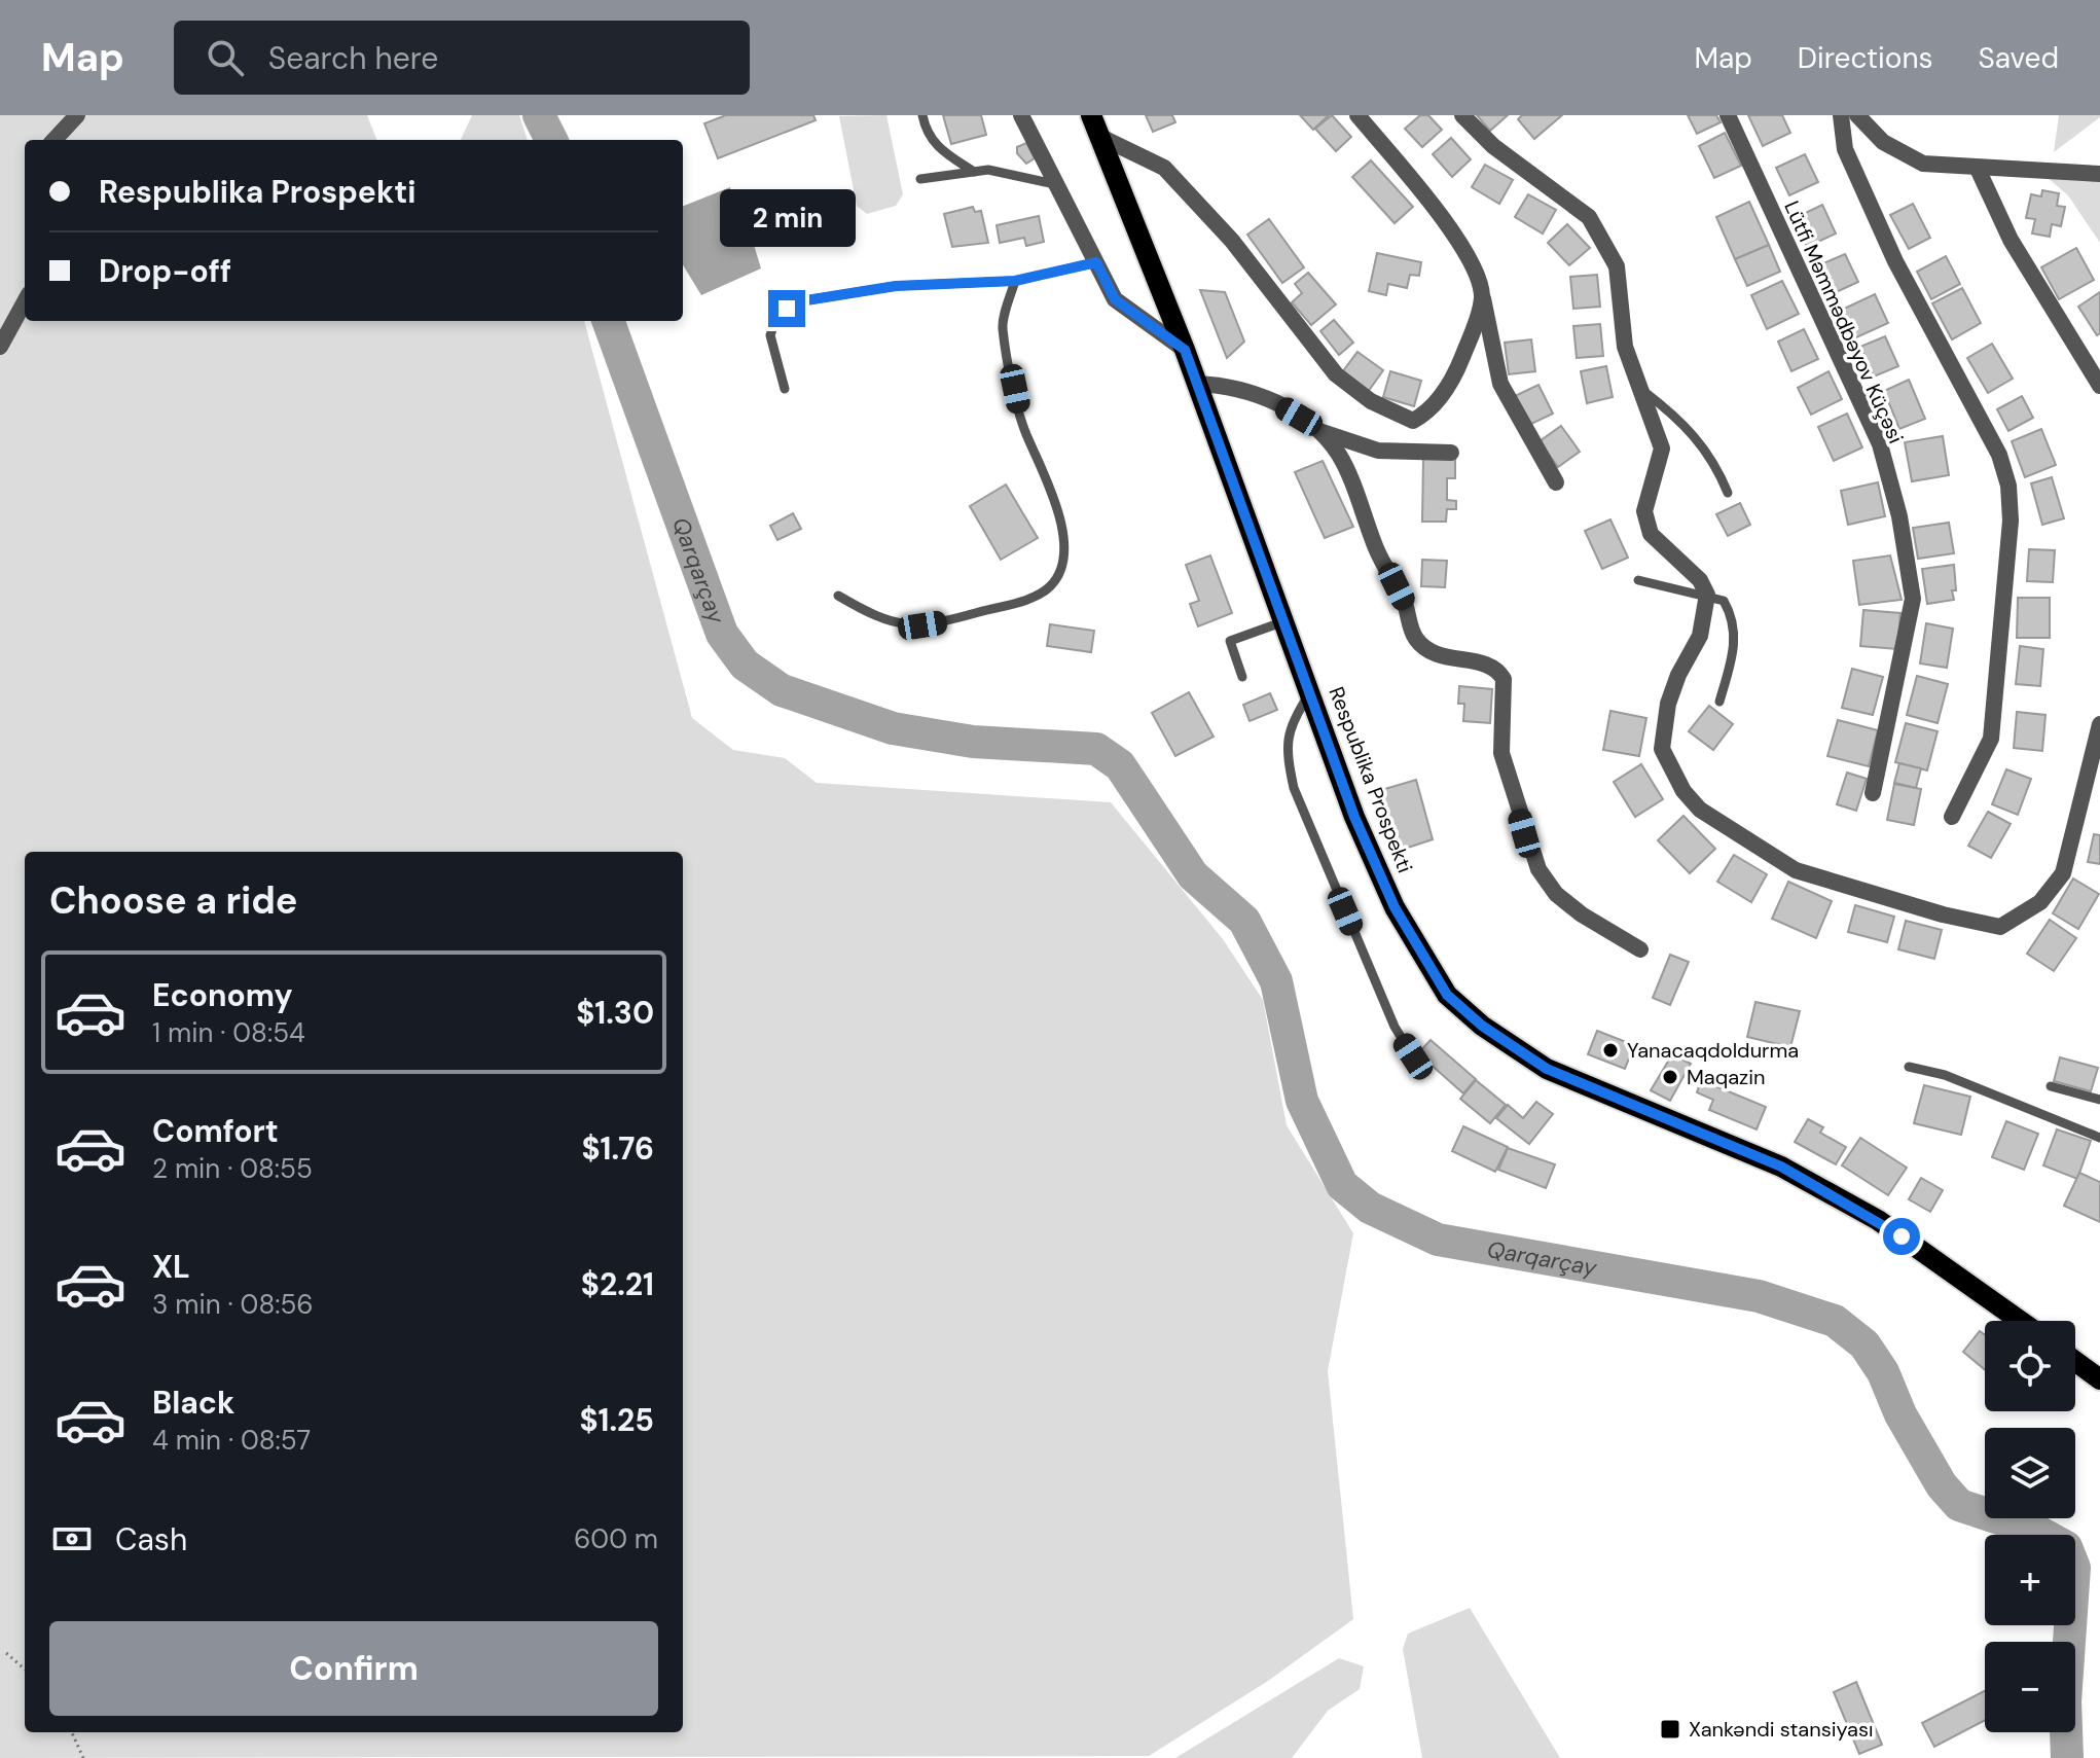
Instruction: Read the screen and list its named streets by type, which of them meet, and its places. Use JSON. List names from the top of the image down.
{
  "streets": {
    "main road": ["Respublika Prospekti"],
    "street": ["Lütfi Məmmədbəyov Küçəsi"]
  },
  "water": ["Qarqarçay"],
  "places": {
    "other": ["Yanacaqdoldurma", "Maqazin"],
    "transit": ["Xankəndi stansiyası"]
  },
  "page": {
    "header": "Map",
    "search": "Search here",
    "nav": ["Map", "Directions", "Saved"],
    "banner": ["Respublika Prospekti", "Drop-off"],
    "bubble": "2 min",
    "heading": "Choose a ride",
    "list": [
      {
        "name": "Economy",
        "note": "1 min · 08:54",
        "value": "$1.30"
      },
      {
        "name": "Comfort",
        "note": "2 min · 08:55",
        "value": "$1.76"
      },
      {
        "name": "XL",
        "note": "3 min · 08:56",
        "value": "$2.21"
      },
      {
        "name": "Black",
        "note": "4 min · 08:57",
        "value": "$1.25"
      }
    ],
    "map_buttons": ["+", "−"],
    "pay": ["Cash", "600 m"],
    "buttons": "Confirm"
  }
}
